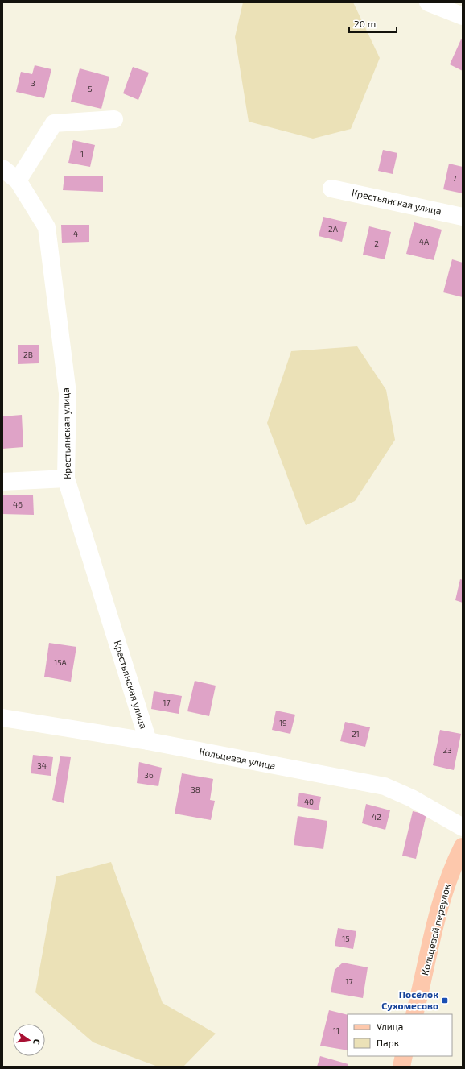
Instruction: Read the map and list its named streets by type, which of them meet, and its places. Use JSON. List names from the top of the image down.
{
  "streets": {
    "main road": ["Кольцевой переулок"],
    "street": ["Крестьянская улица", "Кольцевая улица"]
  },
  "crossings": [
    ["Крестьянская улица", "Кольцевая улица"]
  ],
  "places": {
    "transit": ["Посёлок Сухомесово"]
  },
  "house_numbers": [
    "3",
    "5",
    "1",
    "7",
    "2А",
    "4",
    "4А",
    "2",
    "2В",
    "46",
    "15А",
    "17",
    "19",
    "21",
    "23",
    "34",
    "36",
    "38",
    "40",
    "42",
    "15",
    "17",
    "11"
  ],
  "legend": ["Улица", "Парк"],
  "scale_bar": "20 m",
  "north": "right"
}
